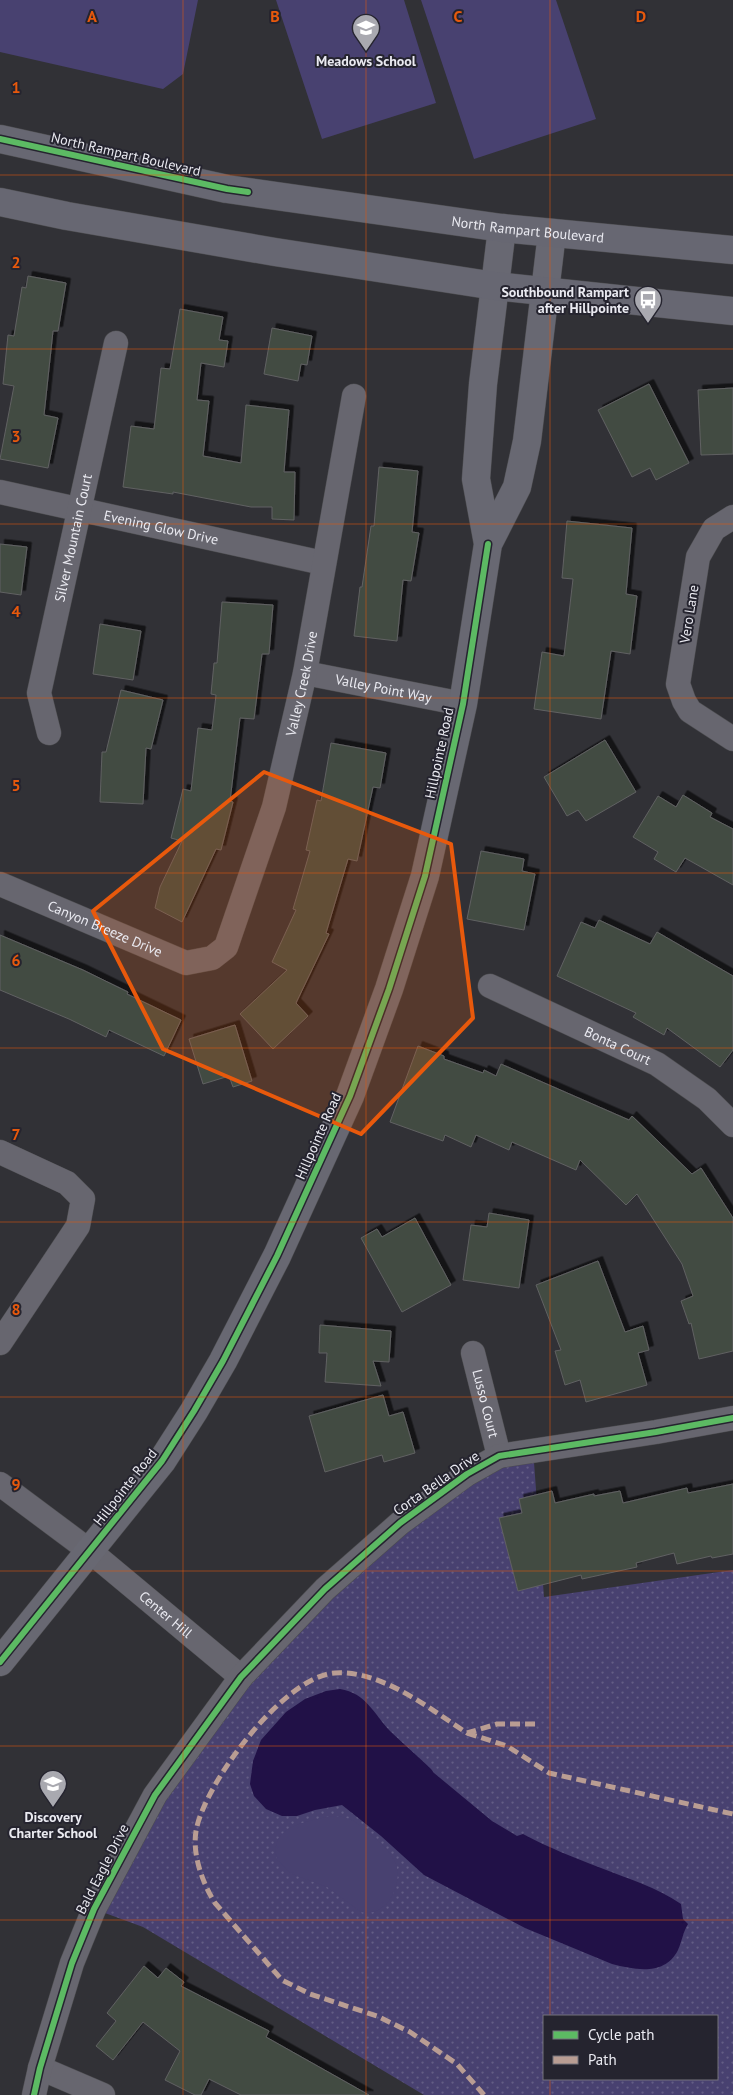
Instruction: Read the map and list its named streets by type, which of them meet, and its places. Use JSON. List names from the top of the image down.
{
  "streets": {
    "main road": ["North Rampart Boulevard"],
    "street": [
      "Evening Glow Drive",
      "Silver Mountain Court",
      "Vero Lane",
      "Valley Creek Drive",
      "Valley Point Way",
      "Hillpointe Road",
      "Canyon Breeze Drive",
      "Bonta Court",
      "Lusso Court",
      "Corta Bella Drive",
      "Center Hill",
      "Bald Eagle Drive"
    ]
  },
  "crossings": [
    ["North Rampart Boulevard", "Hillpointe Road"],
    ["Evening Glow Drive", "Silver Mountain Court"],
    ["Evening Glow Drive", "Valley Creek Drive"],
    ["Valley Creek Drive", "Valley Point Way"],
    ["Valley Creek Drive", "Canyon Breeze Drive"],
    ["Valley Point Way", "Hillpointe Road"],
    ["Hillpointe Road", "Center Hill"],
    ["Lusso Court", "Corta Bella Drive"],
    ["Corta Bella Drive", "Center Hill"],
    ["Corta Bella Drive", "Bald Eagle Drive"],
    ["Center Hill", "Bald Eagle Drive"]
  ],
  "places": {
    "school or university": ["Meadows School", "Discovery Charter School"],
    "bus stop": ["Southbound Rampart after Hillpointe"]
  },
  "legend": ["Cycle path", "Path"],
  "grid": {
    "columns": [
      "A",
      "B",
      "C",
      "D"
    ],
    "rows": [
      "1",
      "2",
      "3",
      "4",
      "5",
      "6",
      "7",
      "8",
      "9"
    ]
  }
}
